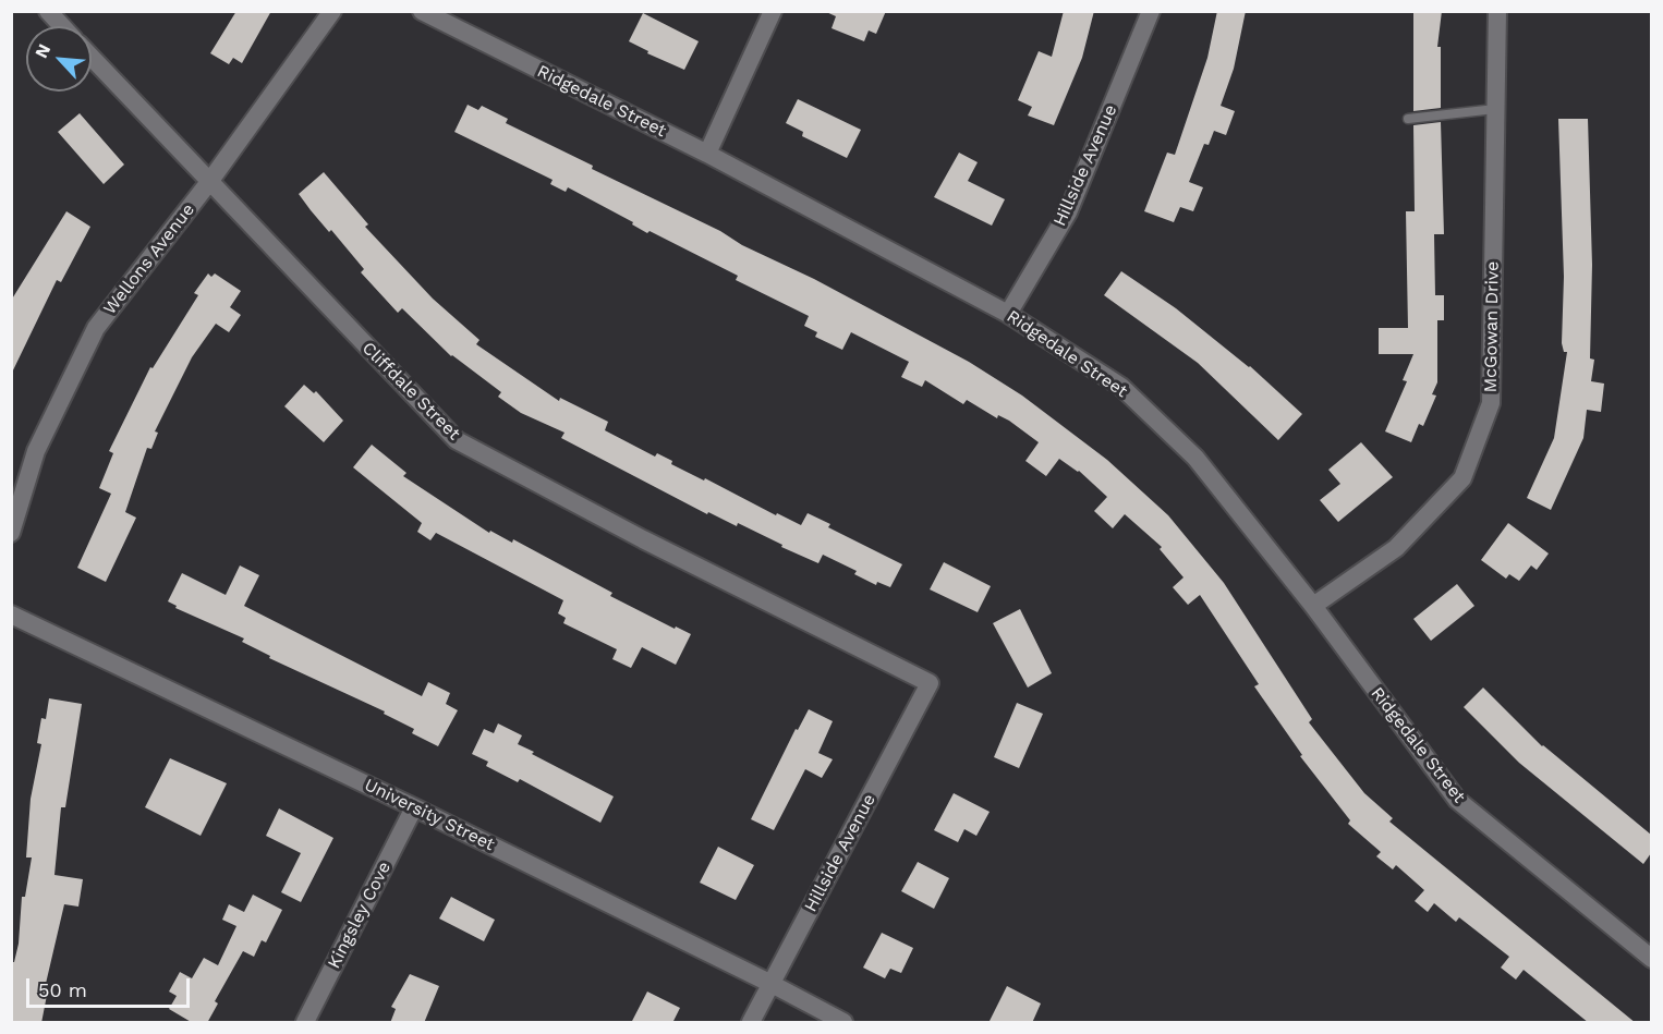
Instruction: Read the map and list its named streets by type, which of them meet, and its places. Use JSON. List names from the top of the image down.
{
  "streets": {
    "street": [
      "Ridgedale Street",
      "Hillside Avenue",
      "Wellons Avenue",
      "McGowan Drive",
      "Cliffdale Street",
      "University Street",
      "Kingsley Cove"
    ]
  },
  "crossings": [
    ["Ridgedale Street", "Hillside Avenue"],
    ["Ridgedale Street", "McGowan Drive"],
    ["Hillside Avenue", "Cliffdale Street"],
    ["Hillside Avenue", "University Street"],
    ["Wellons Avenue", "Cliffdale Street"],
    ["University Street", "Kingsley Cove"]
  ],
  "scale_bar": "50 m",
  "north": "top left"
}
